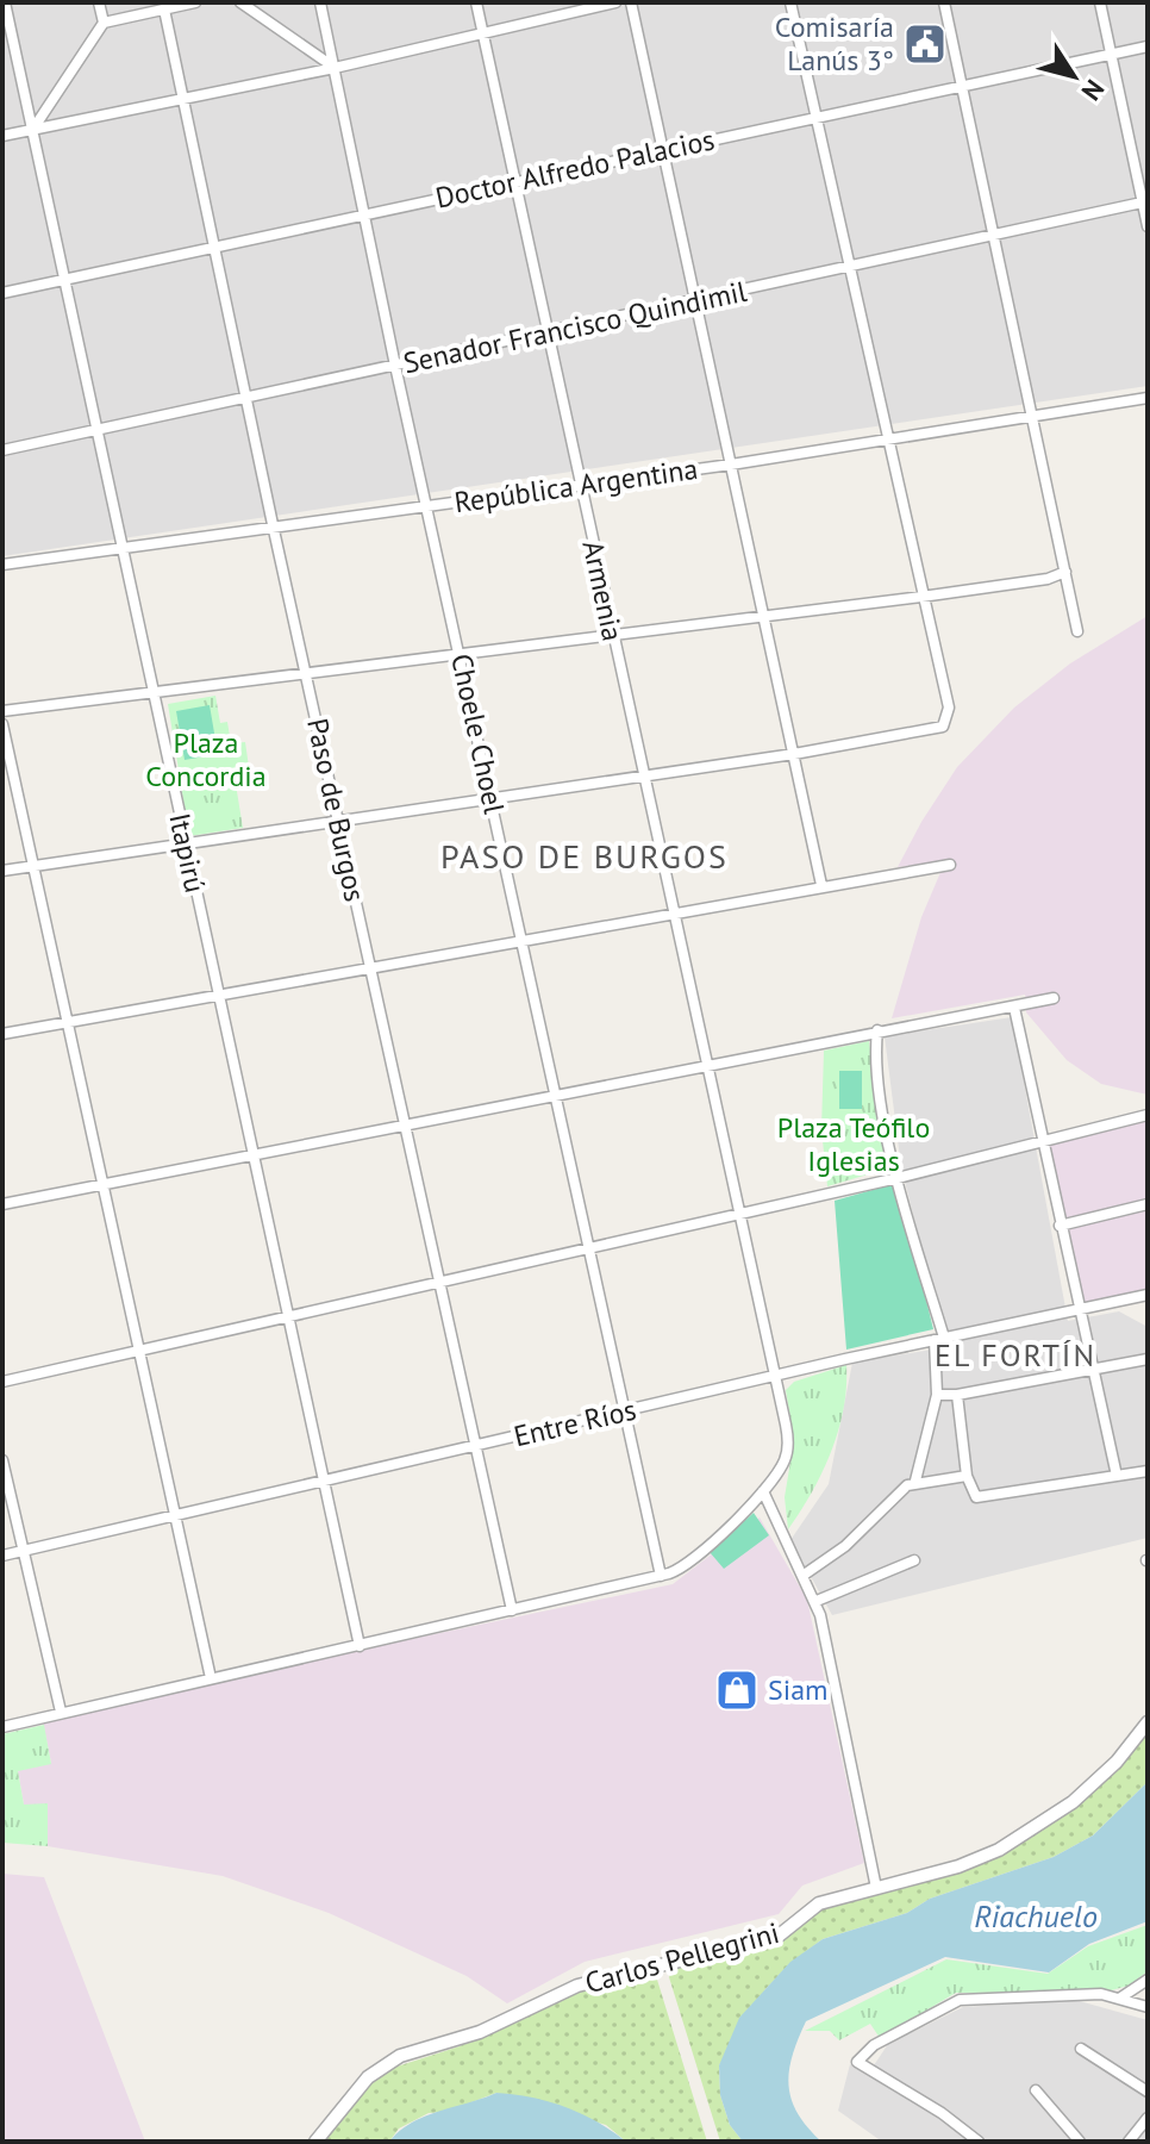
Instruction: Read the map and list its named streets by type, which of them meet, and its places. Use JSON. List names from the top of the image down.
{
  "streets": {
    "street": [
      "Doctor Alfredo Palacios",
      "Senador Francisco Quindimil",
      "República Argentina",
      "Armenia",
      "Choele Choel",
      "Paso de Burgos",
      "Itapirú",
      "Entre Ríos",
      "Carlos Pellegrini"
    ]
  },
  "crossings": [
    ["Doctor Alfredo Palacios", "Armenia"],
    ["Doctor Alfredo Palacios", "Choele Choel"],
    ["Doctor Alfredo Palacios", "Paso de Burgos"],
    ["Doctor Alfredo Palacios", "Itapirú"],
    ["Senador Francisco Quindimil", "Armenia"],
    ["Senador Francisco Quindimil", "Choele Choel"],
    ["Senador Francisco Quindimil", "Paso de Burgos"],
    ["Senador Francisco Quindimil", "Itapirú"],
    ["República Argentina", "Armenia"],
    ["República Argentina", "Choele Choel"],
    ["República Argentina", "Paso de Burgos"],
    ["República Argentina", "Itapirú"],
    ["Armenia", "Choele Choel"],
    ["Armenia", "Paso de Burgos"],
    ["Armenia", "Itapirú"],
    ["Armenia", "Entre Ríos"],
    ["Choele Choel", "Entre Ríos"],
    ["Paso de Burgos", "Entre Ríos"],
    ["Itapirú", "Entre Ríos"]
  ],
  "districts": ["PASO DE BURGOS", "EL FORTÍN"],
  "water": ["Riachuelo"],
  "parks": ["Plaza Concordia", "Plaza Teófilo Iglesias"],
  "places": {
    "public building": ["Comisaría Lanús 3°"],
    "shop": ["Siam"]
  },
  "north": "bottom right"
}
